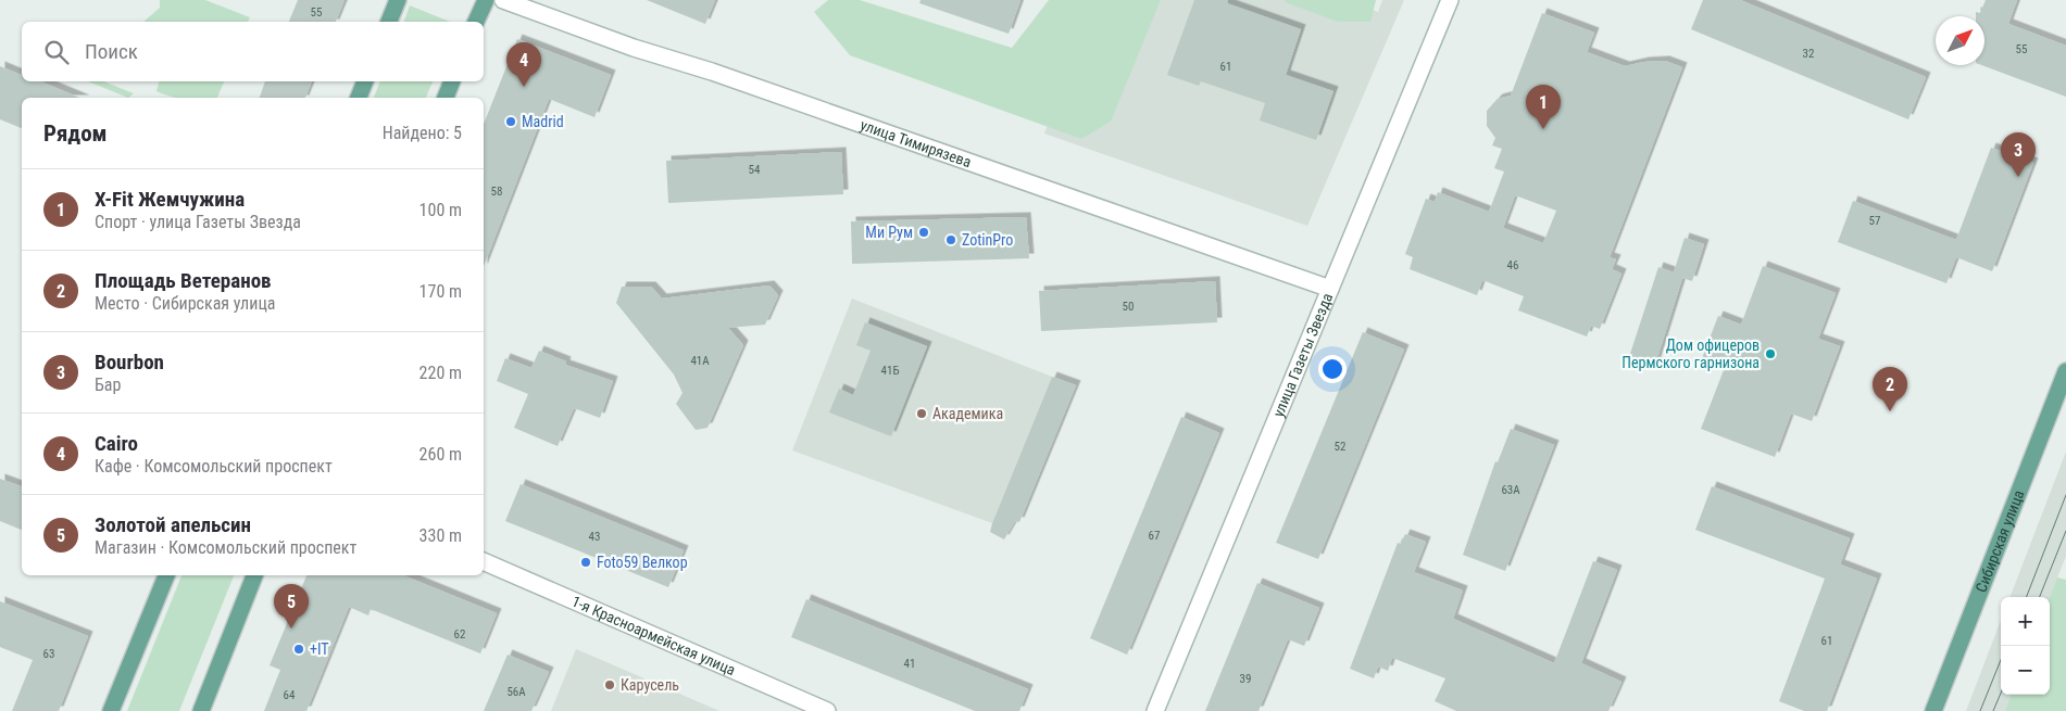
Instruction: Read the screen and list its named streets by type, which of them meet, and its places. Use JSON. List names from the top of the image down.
{
  "streets": {
    "main road": ["Сибирская улица"],
    "street": ["улица Тимирязева", "улица Газеты Звезда", "1-я Красноармейская улица"]
  },
  "crossings": [
    ["улица Тимирязева", "улица Газеты Звезда"]
  ],
  "places": [
    "Madrid",
    "Ми Рум",
    "ZotinPro",
    "Дом офицеров Пермского гарнизона",
    "Академика",
    "Foto59 Велкор",
    "+IT",
    "Карусель"
  ],
  "house_numbers": [
    "55",
    "55",
    "32",
    "61",
    "54",
    "58",
    "57",
    "46",
    "50",
    "41А",
    "41Б",
    "52",
    "63А",
    "67",
    "43",
    "62",
    "61",
    "63",
    "41",
    "39",
    "56А",
    "64"
  ],
  "north": "top right",
  "page": {
    "search": "Поиск",
    "pins": [
      "4",
      "1",
      "3",
      "2",
      "5"
    ],
    "heading": ["Рядом", "Найдено: 5"],
    "list": [
      {
        "mark": "1",
        "name": "X-Fit Жемчужина",
        "note": "Спорт · улица Газеты Звезда",
        "value": "100 m"
      },
      {
        "mark": "2",
        "name": "Площадь Ветеранов",
        "note": "Место · Сибирская улица",
        "value": "170 m"
      },
      {
        "mark": "3",
        "name": "Bourbon",
        "note": "Бар",
        "value": "220 m"
      },
      {
        "mark": "4",
        "name": "Cairo",
        "note": "Кафе · Комсомольский проспект",
        "value": "260 m"
      },
      {
        "mark": "5",
        "name": "Золотой апельсин",
        "note": "Магазин · Комсомольский проспект",
        "value": "330 m"
      }
    ],
    "map_buttons": ["+", "−"]
  }
}
